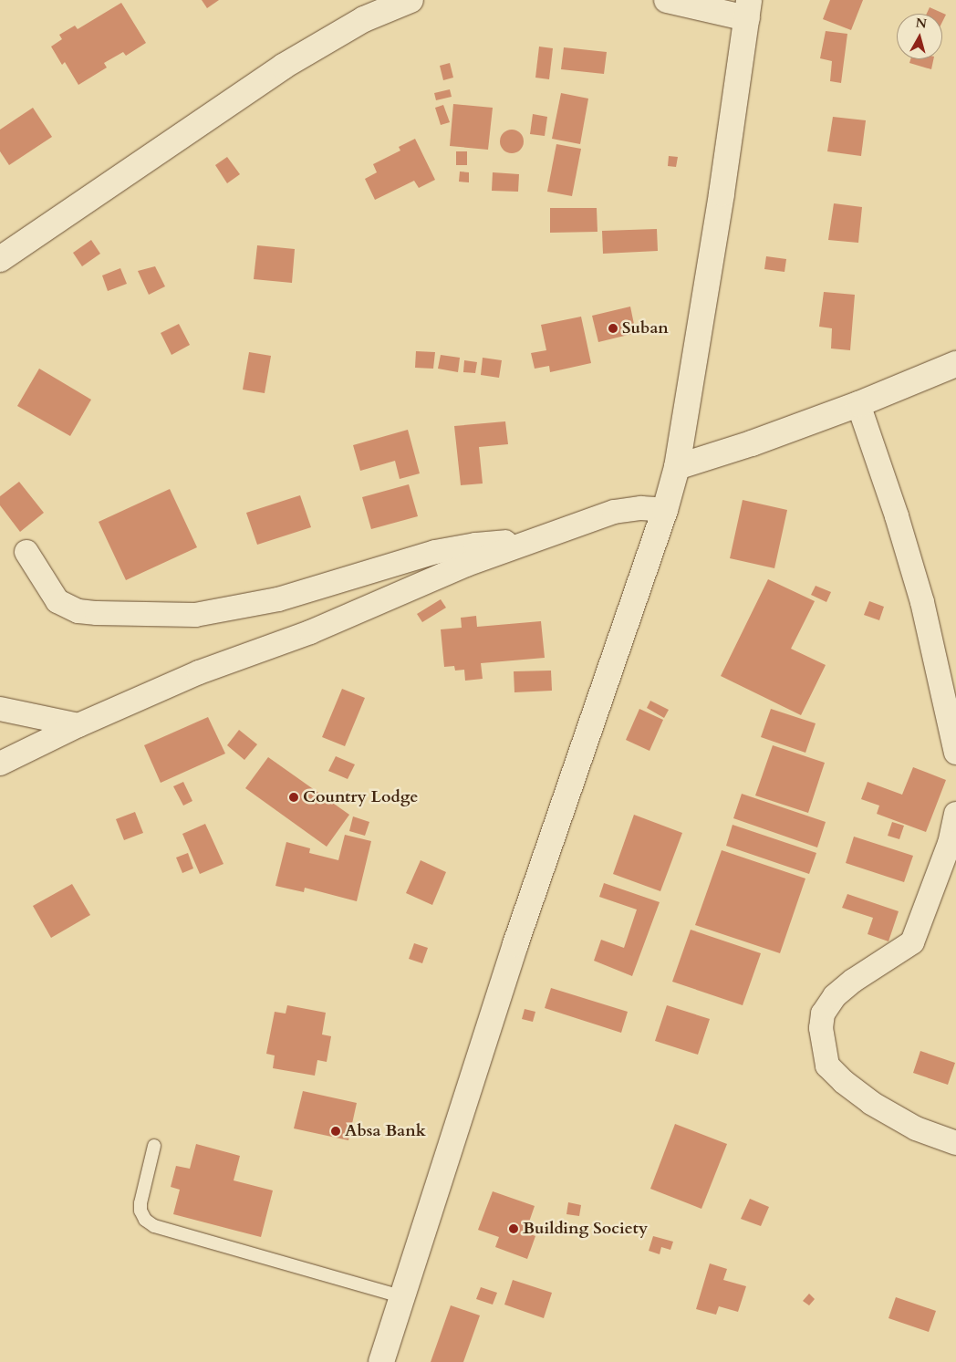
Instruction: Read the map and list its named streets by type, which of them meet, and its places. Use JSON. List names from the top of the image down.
{
  "places": [
    "Suban",
    "Country Lodge",
    "Absa Bank",
    "Building Society"
  ],
  "north": "top"
}
